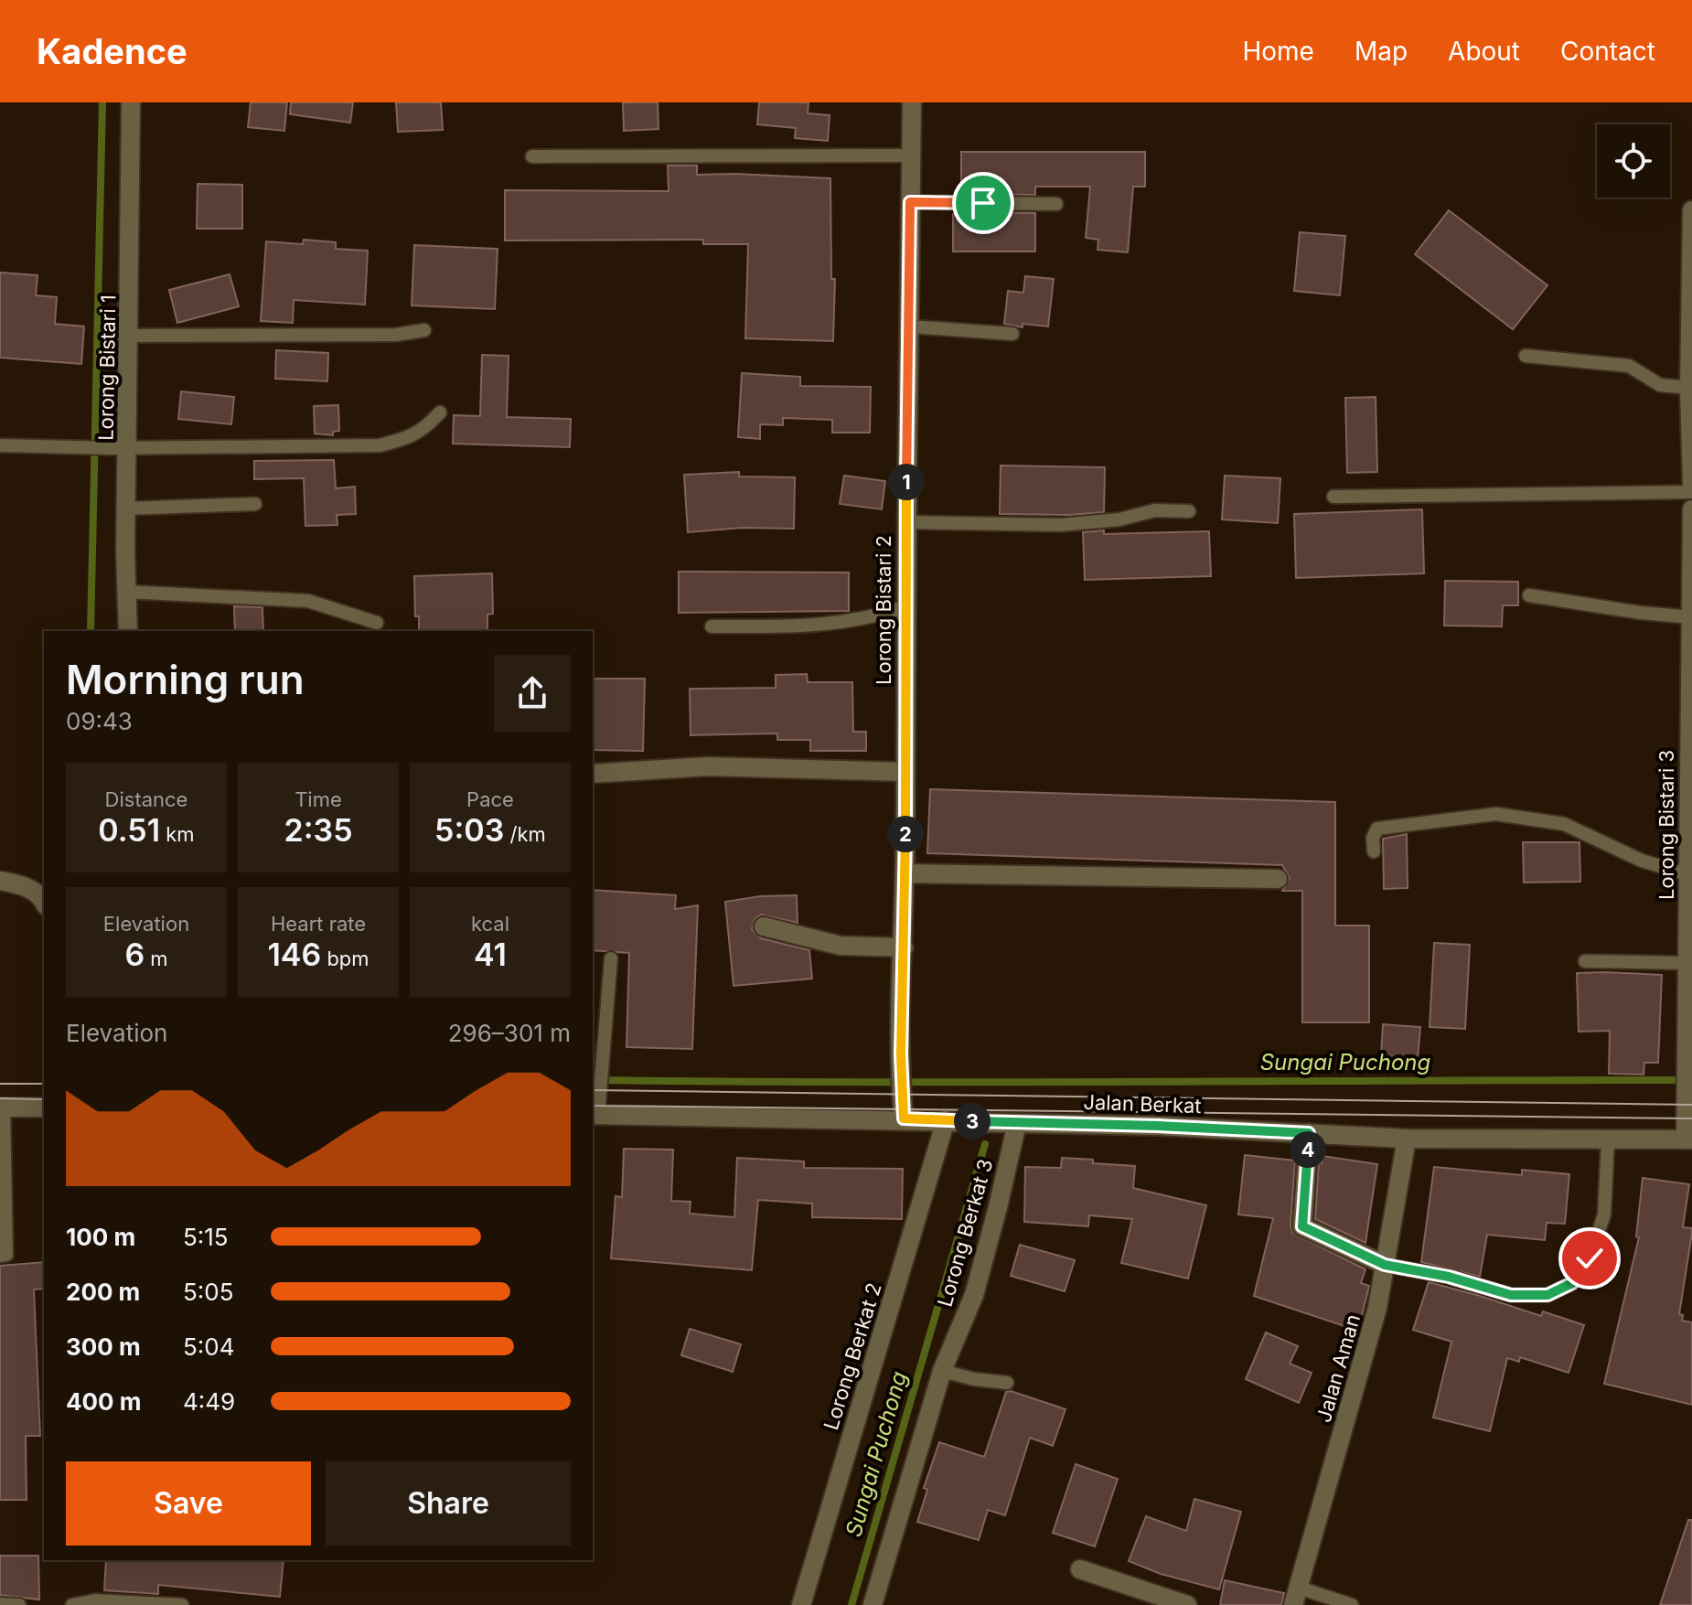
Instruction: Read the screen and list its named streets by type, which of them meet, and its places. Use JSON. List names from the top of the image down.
{
  "streets": {
    "street": [
      "Lorong Bistari 1",
      "Lorong Bistari 2",
      "Lorong Bistari 3",
      "Jalan Berkat",
      "Lorong Berkat 3",
      "Lorong Berkat 2",
      "Jalan Aman"
    ]
  },
  "crossings": [
    ["Lorong Bistari 2", "Jalan Berkat"],
    ["Lorong Bistari 3", "Jalan Berkat"],
    ["Jalan Berkat", "Lorong Berkat 3"],
    ["Jalan Berkat", "Lorong Berkat 2"],
    ["Jalan Berkat", "Jalan Aman"]
  ],
  "water": ["Sungai Puchong"],
  "page": {
    "header": "Kadence",
    "nav": [
      "Home",
      "Map",
      "About",
      "Contact"
    ],
    "pins": [
      "1",
      "2",
      "3",
      "4"
    ],
    "heading": ["Morning run", "09:43"],
    "stats": [
      ["Distance", "0.51 km"],
      ["Time", "2:35"],
      ["Pace", "5:03 /km"],
      ["Elevation", "6 m"],
      ["Heart rate", "146 bpm"],
      ["kcal", "41"]
    ],
    "chart": ["Elevation", "296–301 m"],
    "list": [
      {
        "name": "100 m",
        "note": "5:15"
      },
      {
        "name": "200 m",
        "note": "5:05"
      },
      {
        "name": "300 m",
        "note": "5:04"
      },
      {
        "name": "400 m",
        "note": "4:49"
      }
    ],
    "buttons": ["Save", "Share"]
  }
}
